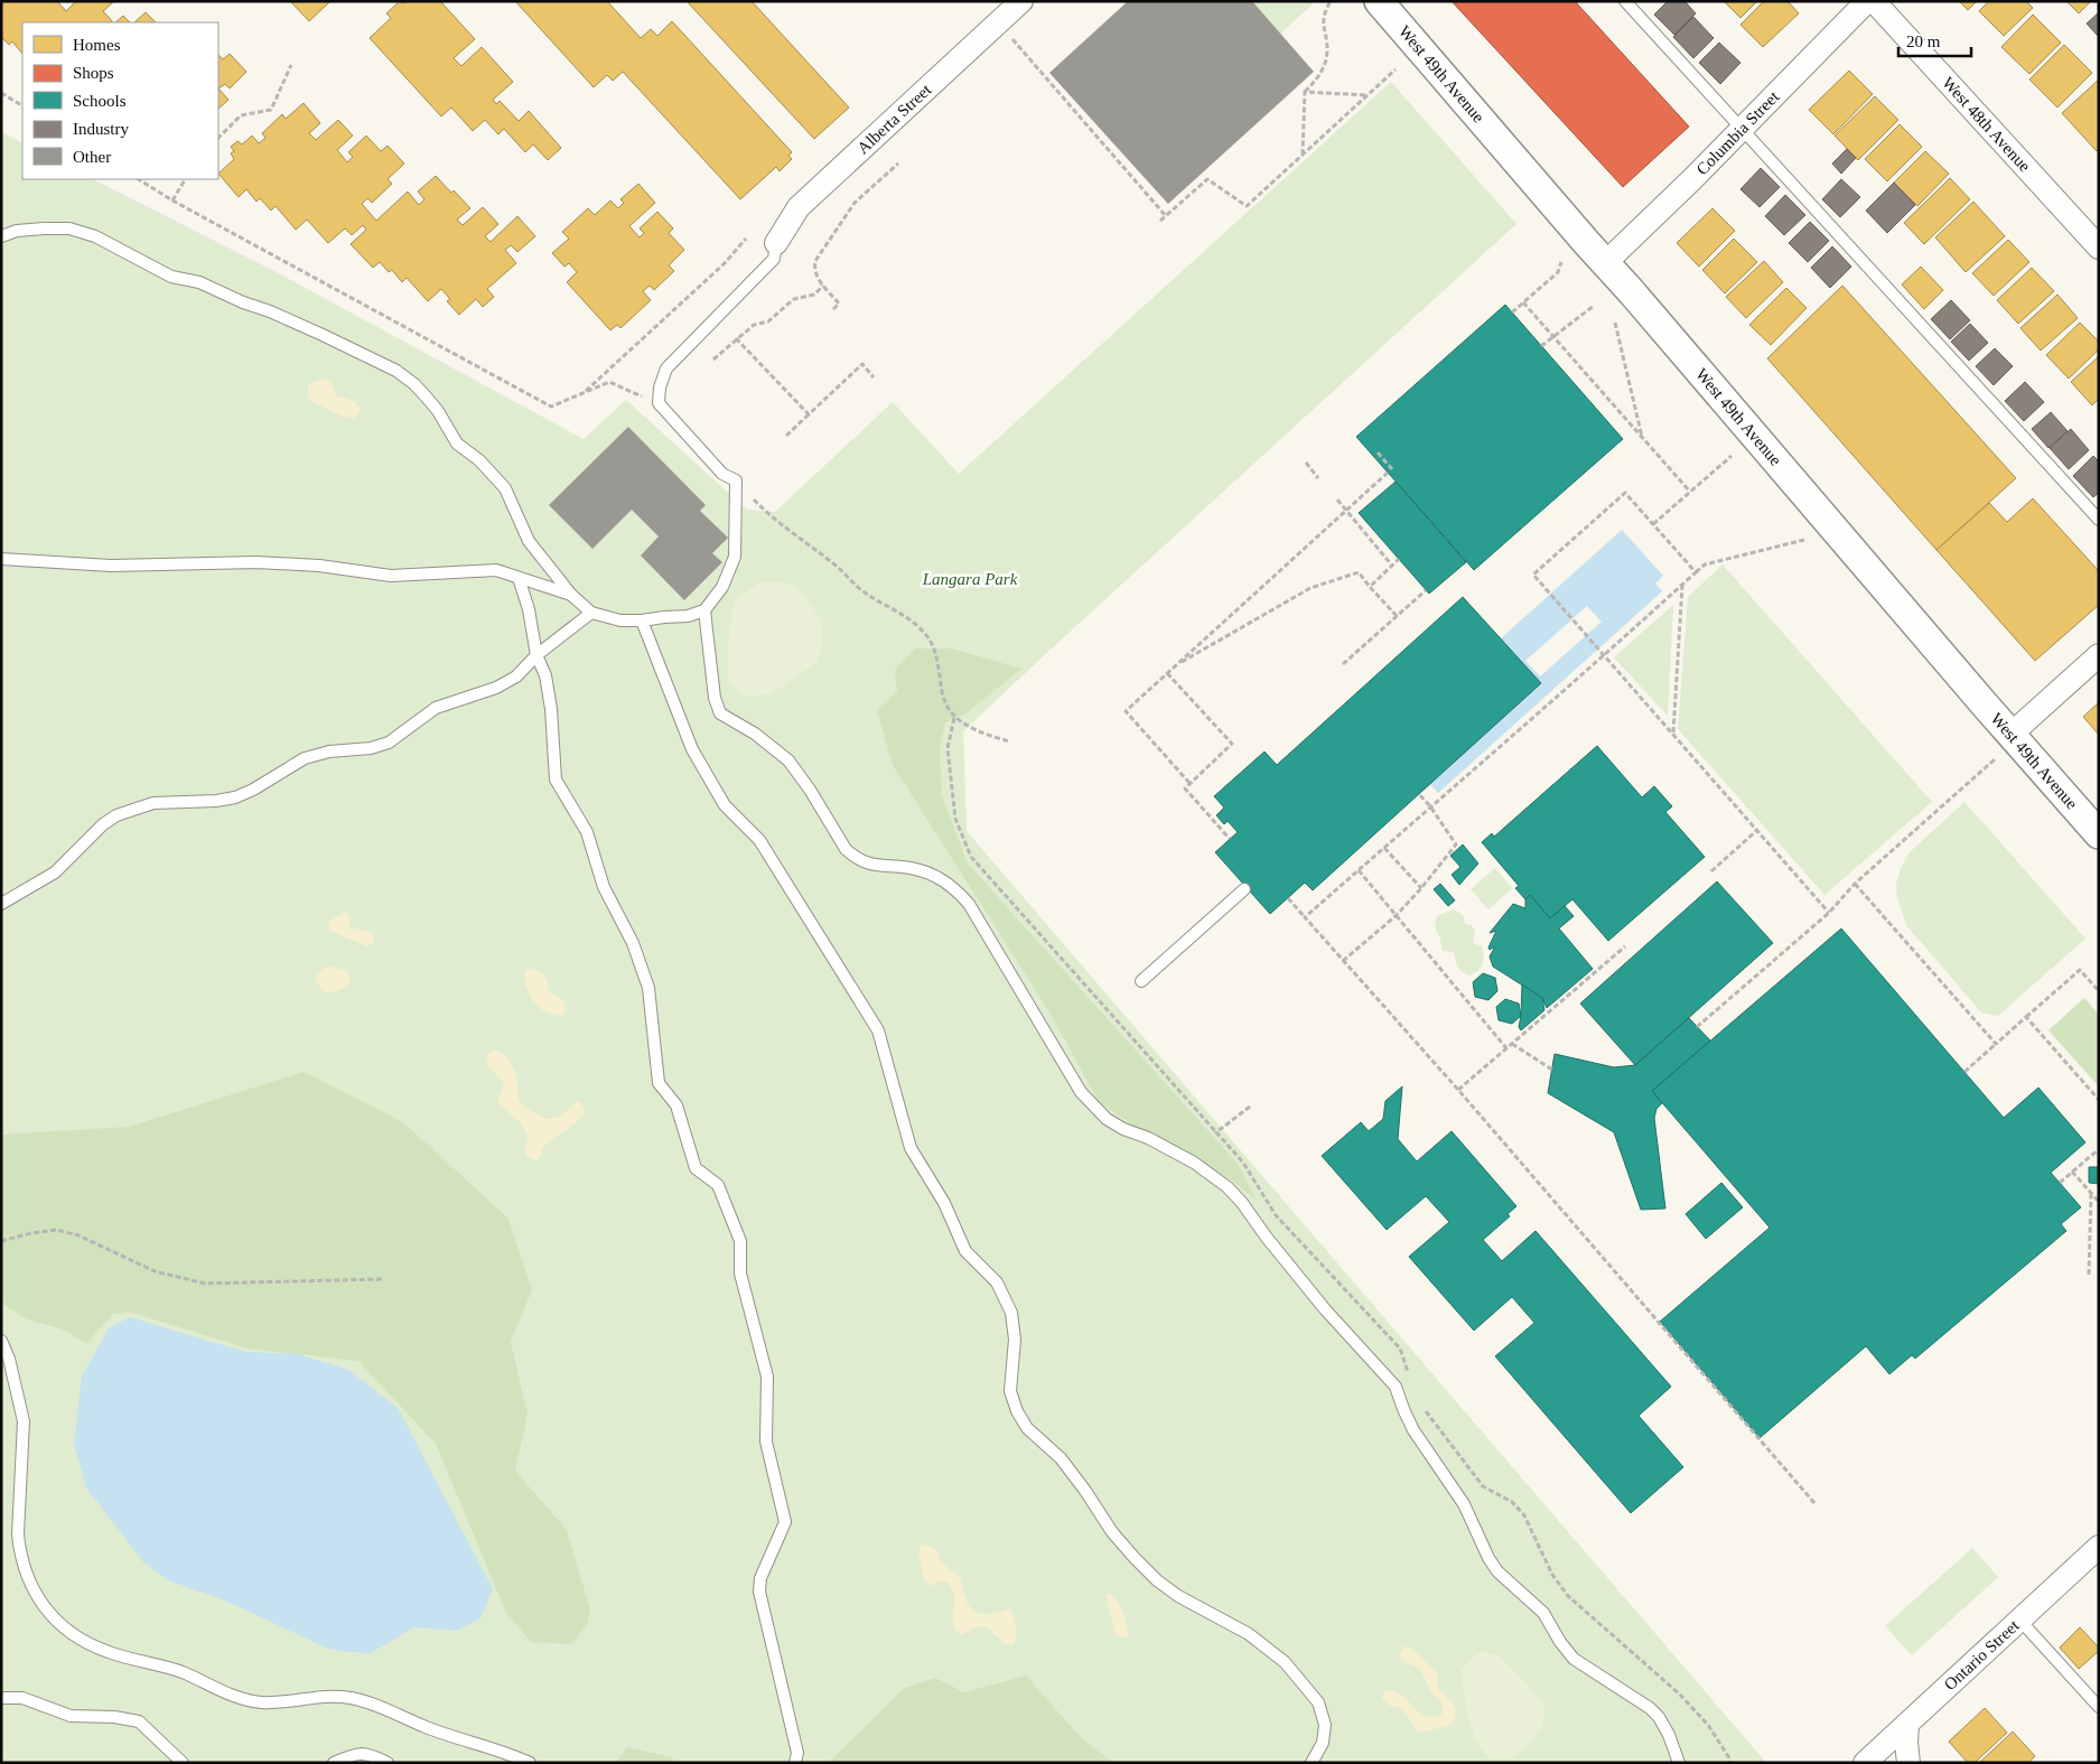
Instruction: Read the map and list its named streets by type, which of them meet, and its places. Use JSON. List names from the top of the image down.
{
  "streets": {
    "street": [
      "West 49th Avenue",
      "Alberta Street",
      "West 48th Avenue",
      "Columbia Street",
      "Ontario Street"
    ]
  },
  "crossings": [
    ["West 49th Avenue", "Columbia Street"]
  ],
  "parks": ["Langara Park"],
  "legend": [
    "Homes",
    "Shops",
    "Schools",
    "Industry",
    "Other"
  ],
  "scale_bar": "20 m"
}
